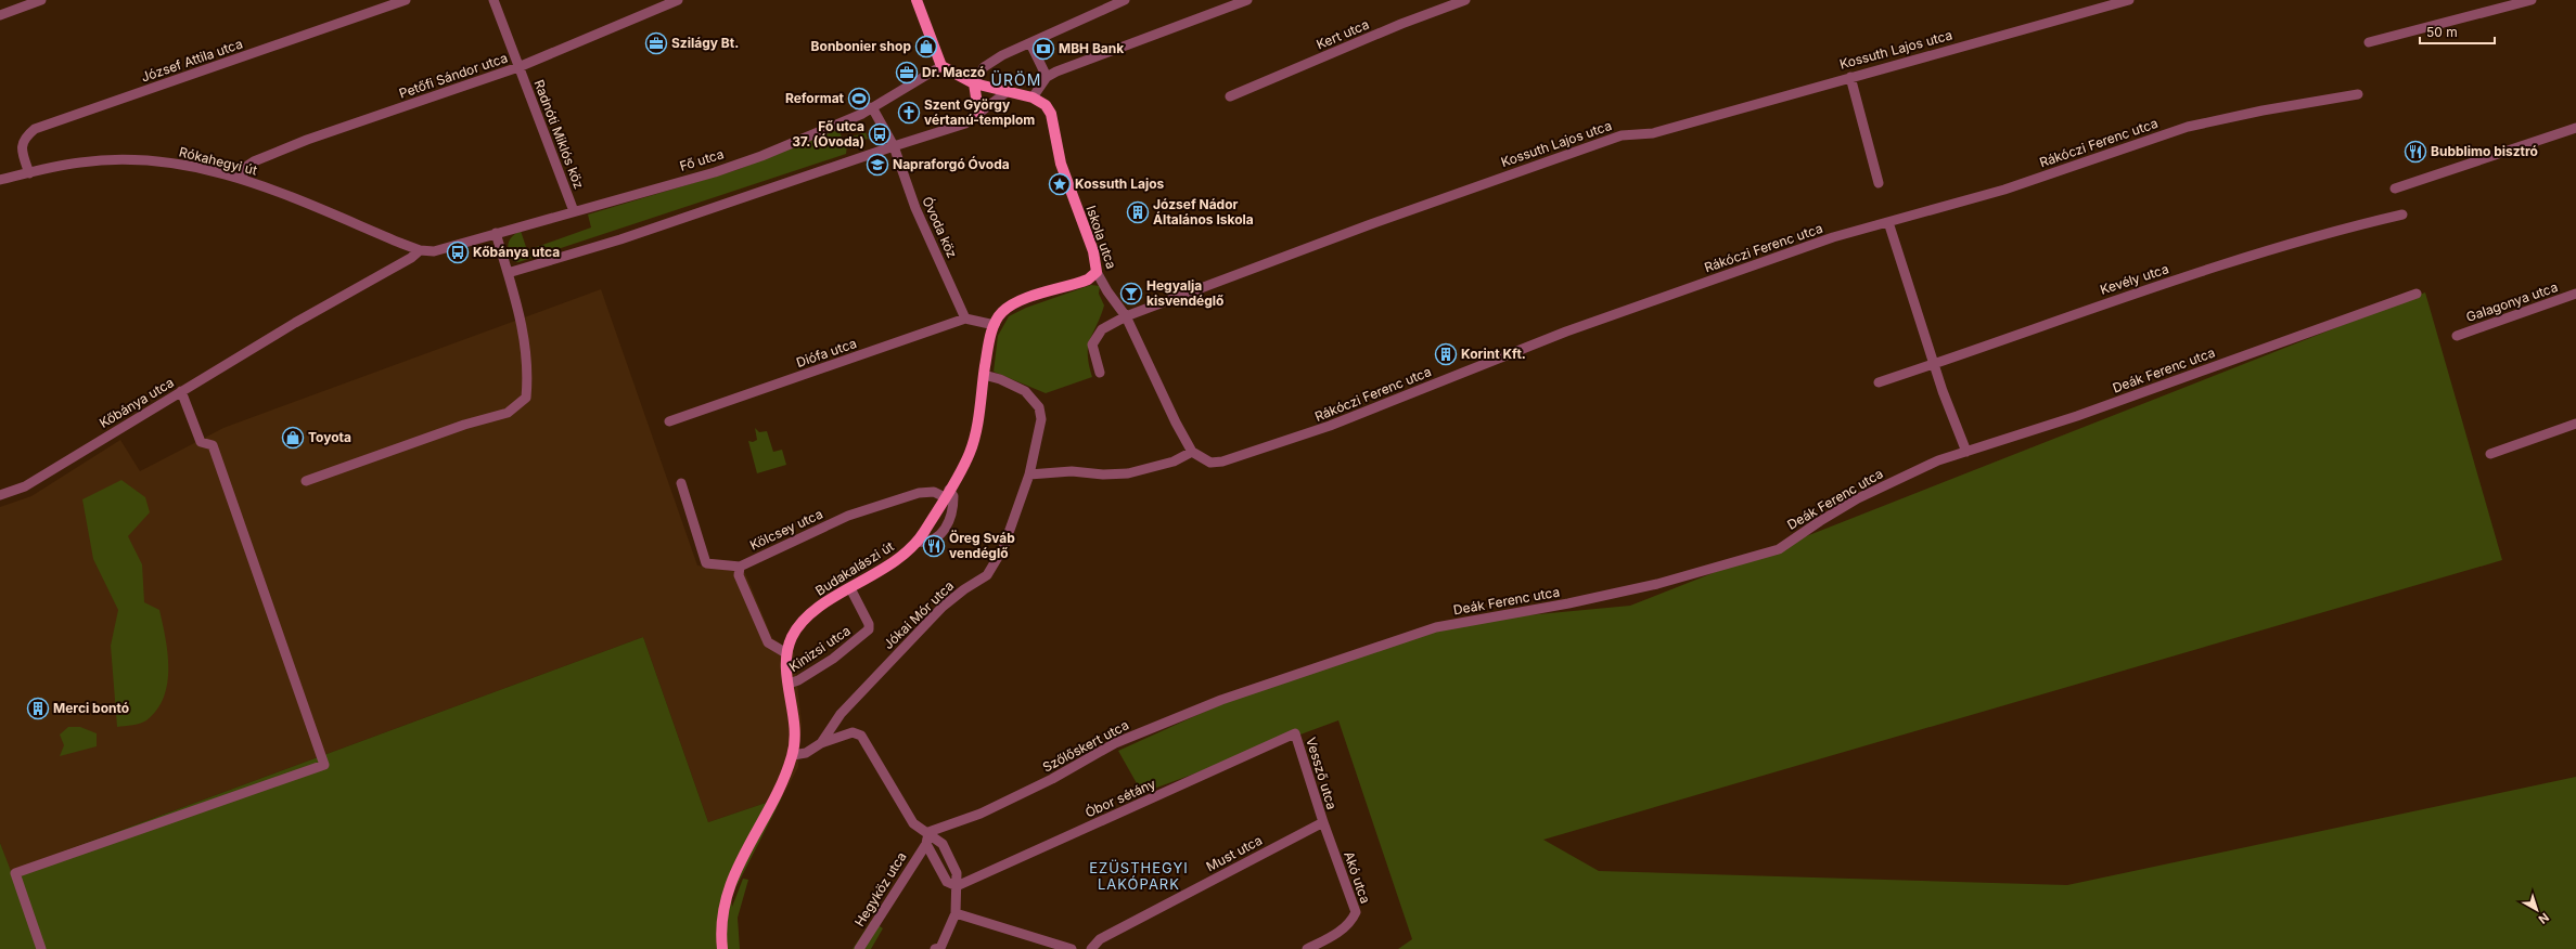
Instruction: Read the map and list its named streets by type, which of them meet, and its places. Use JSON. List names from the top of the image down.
{
  "streets": {
    "main road": ["Iskola utca", "Budakalászi út"],
    "street": [
      "Kert utca",
      "Kossuth Lajos utca",
      "József Attila utca",
      "Petőfi Sándor utca",
      "Radnóti Miklós köz",
      "Rákóczi Ferenc utca",
      "Fő utca",
      "Rókahegyi út",
      "Óvoda köz",
      "Kevély utca",
      "Galagonya utca",
      "Diófa utca",
      "Deák Ferenc utca",
      "Kőbánya utca",
      "Kölcsey utca",
      "Jókai Mór utca",
      "Kinizsi utca",
      "Szőlőskert utca",
      "Vessző utca",
      "Óbor sétány",
      "Must utca",
      "Akó utca",
      "Hegyköz utca"
    ]
  },
  "crossings": [
    ["Kossuth Lajos utca", "Iskola utca"],
    ["József Attila utca", "Rókahegyi út"],
    ["Petőfi Sándor utca", "Radnóti Miklós köz"],
    ["Petőfi Sándor utca", "Rókahegyi út"],
    ["Radnóti Miklós köz", "Fő utca"],
    ["Rákóczi Ferenc utca", "Iskola utca"],
    ["Fő utca", "Rókahegyi út"],
    ["Fő utca", "Óvoda köz"],
    ["Fő utca", "Kőbánya utca"],
    ["Rókahegyi út", "Kőbánya utca"],
    ["Óvoda köz", "Diófa utca"],
    ["Iskola utca", "Budakalászi út"],
    ["Deák Ferenc utca", "Szőlőskert utca"],
    ["Kölcsey utca", "Budakalászi út"],
    ["Budakalászi út", "Jókai Mór utca"],
    ["Budakalászi út", "Kinizsi utca"],
    ["Vessző utca", "Óbor sétány"],
    ["Vessző utca", "Must utca"],
    ["Vessző utca", "Akó utca"],
    ["Must utca", "Akó utca"]
  ],
  "districts": ["ÜRÖM", "EZÜSTHEGYI LAKÓPARK"],
  "places": {
    "office": ["Szilágy Bt.", "Dr. Maczó"],
    "shop": ["Bonbonier shop", "Toyota"],
    "bank": ["MBH Bank"],
    "sports": ["Reformat"],
    "church": ["Szent György vértanú-templom"],
    "bus stop": ["Fő utca 37. (Óvoda)", "Kőbánya utca"],
    "restaurant": ["Bubblimo bisztró", "Öreg Sváb vendéglő"],
    "school or university": ["Napraforgó Óvoda"],
    "place": ["Kossuth Lajos"],
    "building": ["József Nádor Általános Iskola", "Korint Kft.", "Merci bontó"],
    "bar": ["Hegyalja kisvendéglő"]
  },
  "scale_bar": "50 m",
  "north": "bottom right"
}
